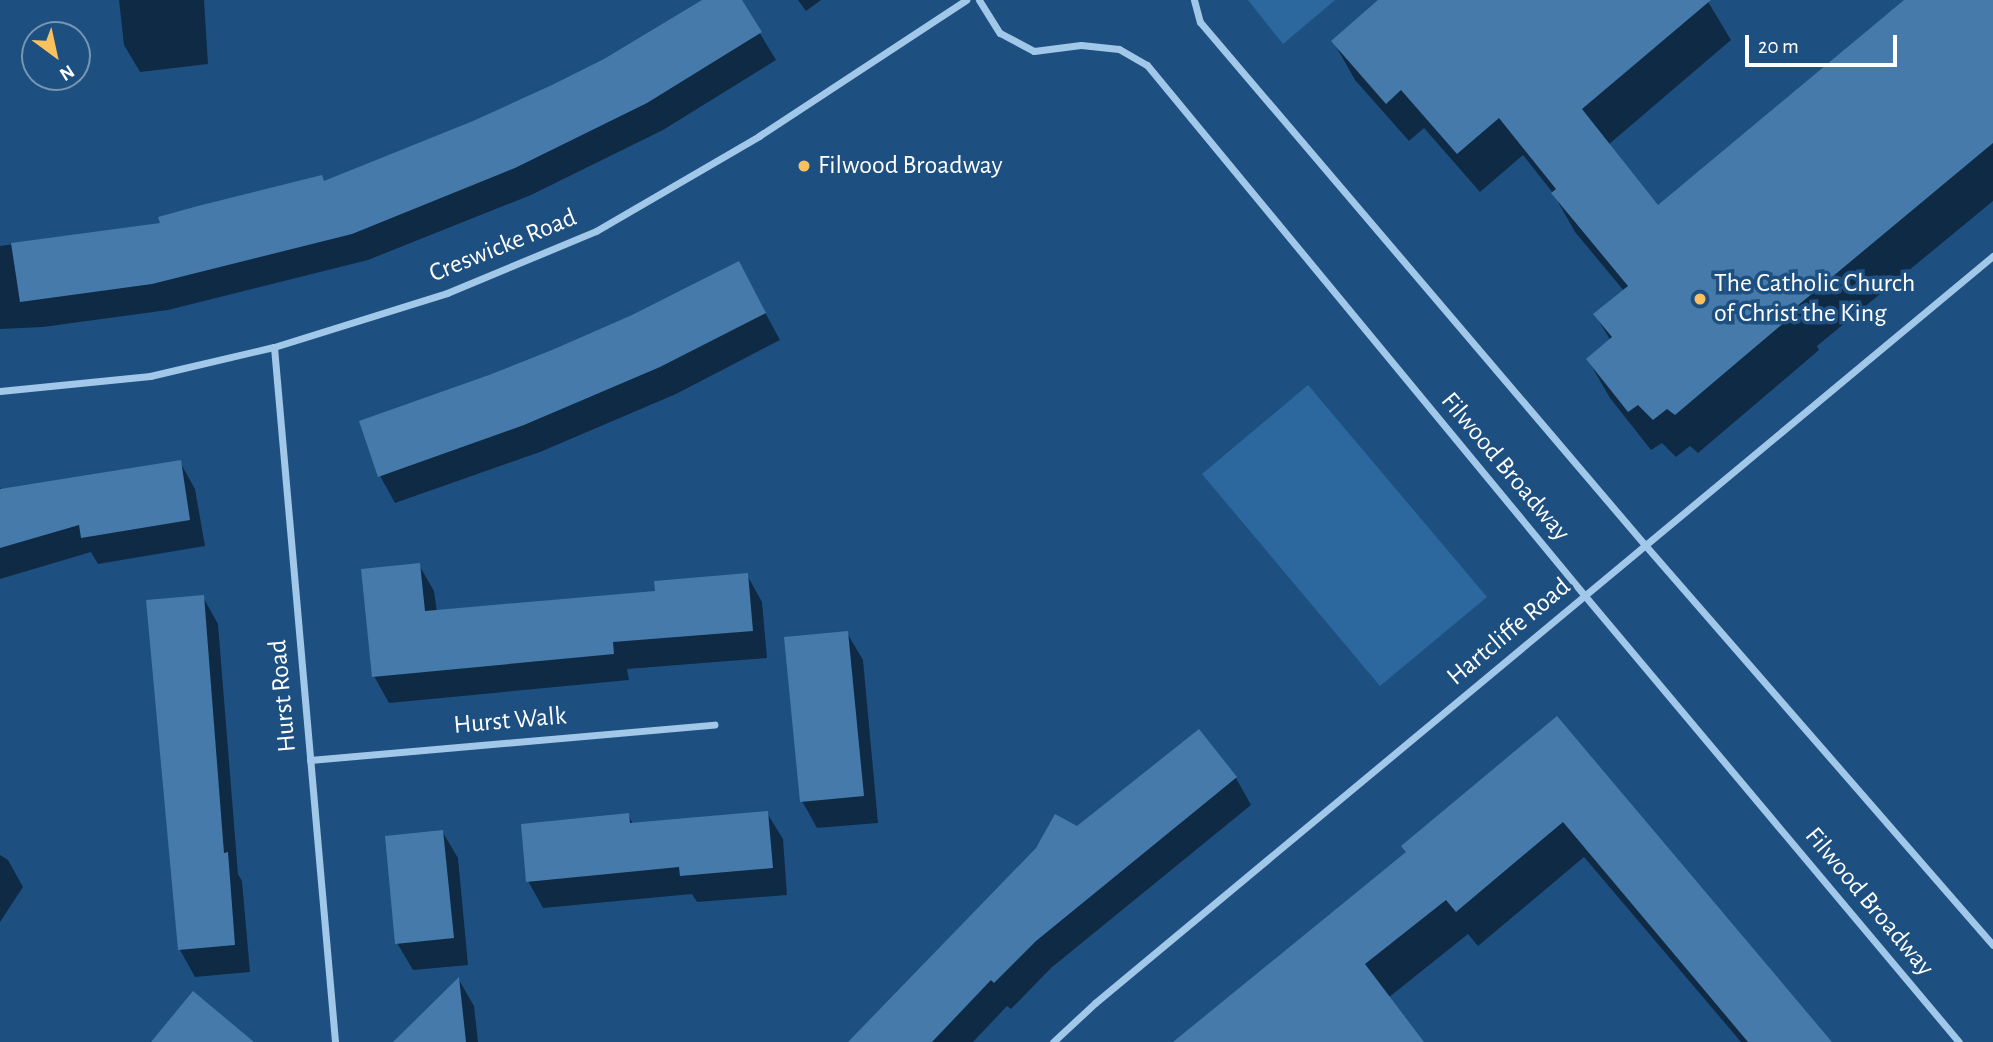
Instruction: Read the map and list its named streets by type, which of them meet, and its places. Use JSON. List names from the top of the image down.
{
  "streets": {
    "street": [
      "Creswicke Road",
      "Filwood Broadway",
      "Hartcliffe Road",
      "Hurst Road",
      "Hurst Walk"
    ]
  },
  "crossings": [
    ["Creswicke Road", "Hurst Road"],
    ["Filwood Broadway", "Hartcliffe Road"],
    ["Hurst Road", "Hurst Walk"]
  ],
  "places": ["Filwood Broadway", "The Catholic Church of Christ the King"],
  "scale_bar": "20 m",
  "north": "bottom right"
}
